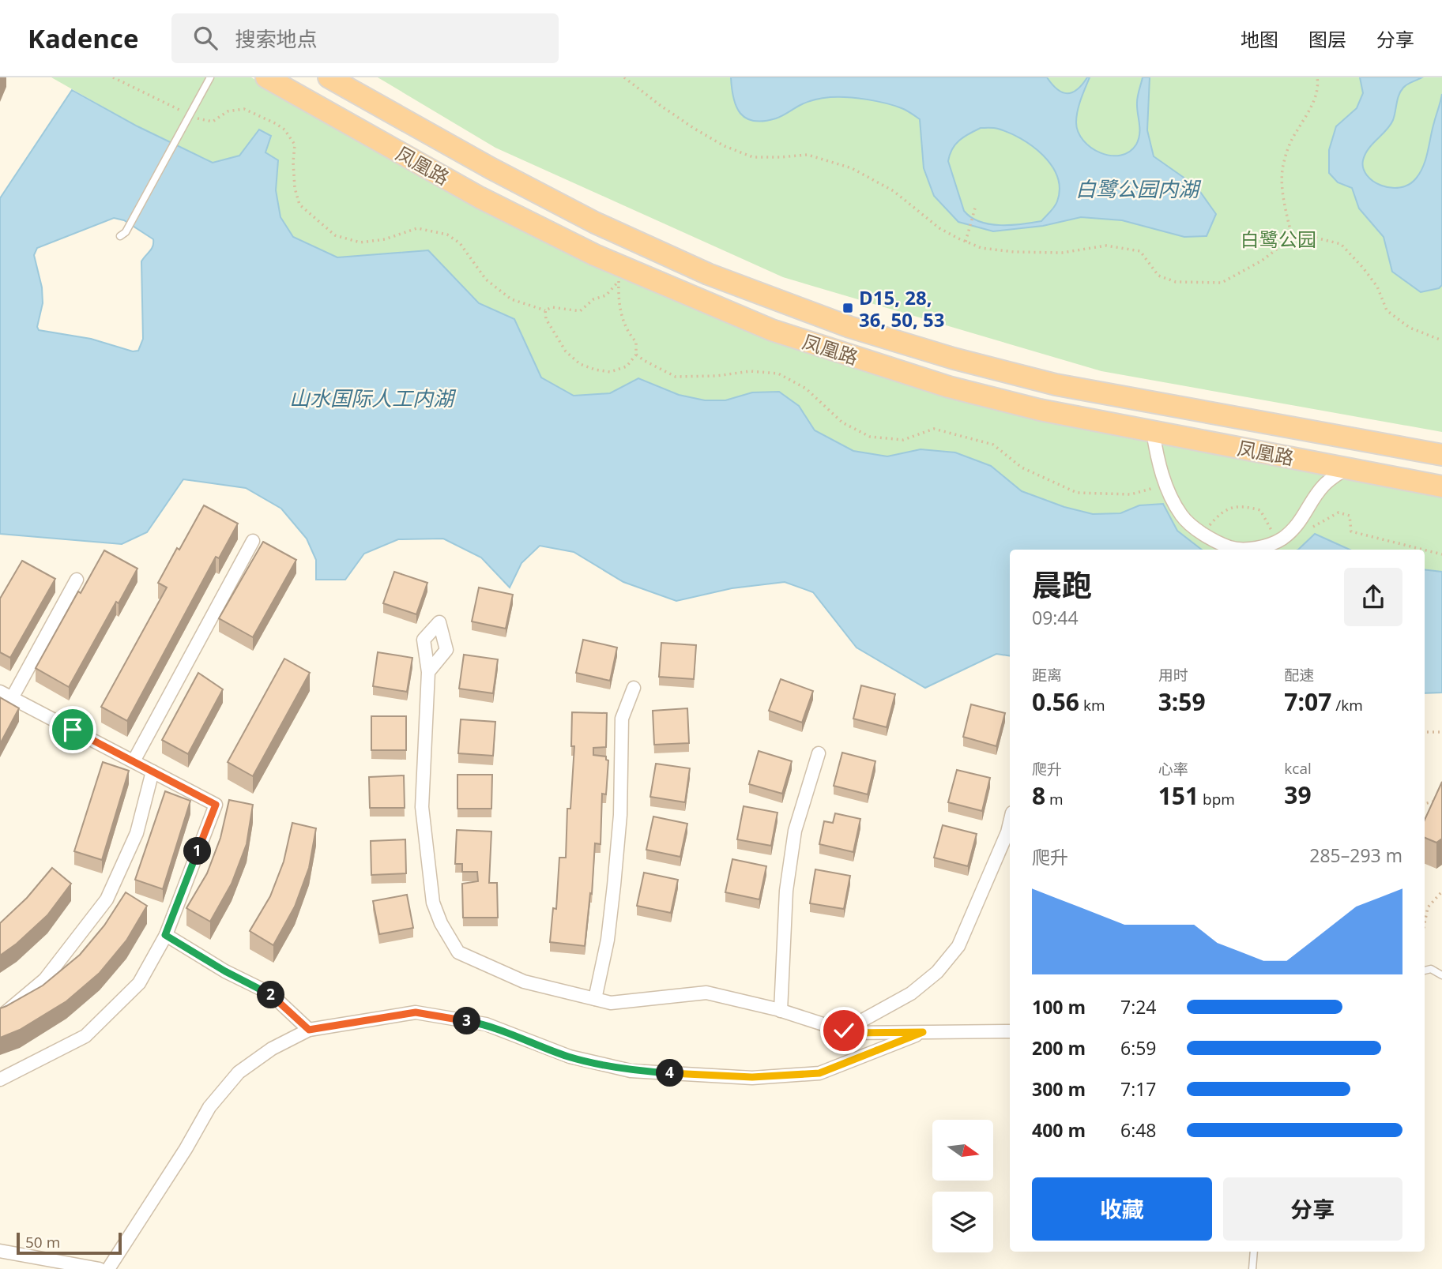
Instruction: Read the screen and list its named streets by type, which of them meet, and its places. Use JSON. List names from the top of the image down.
{
  "streets": {
    "highway": ["凤凰路"]
  },
  "water": ["白鹭公园内湖", "山水国际人工内湖"],
  "parks": ["白鹭公园"],
  "places": {
    "transit": ["D15, 28, 36, 50, 53"]
  },
  "scale_bar": "50 m",
  "north": "right",
  "page": {
    "header": "Kadence",
    "search": "搜索地点",
    "nav": ["地图", "图层", "分享"],
    "heading": ["晨跑", "09:44"],
    "stats": [
      ["距离", "0.56 km"],
      ["用时", "3:59"],
      ["配速", "7:07 /km"],
      ["爬升", "8 m"],
      ["心率", "151 bpm"],
      ["kcal", "39"]
    ],
    "chart": ["爬升", "285–293 m"],
    "pins": [
      "1",
      "2",
      "3",
      "4"
    ],
    "list": [
      {
        "name": "100 m",
        "note": "7:24"
      },
      {
        "name": "200 m",
        "note": "6:59"
      },
      {
        "name": "300 m",
        "note": "7:17"
      },
      {
        "name": "400 m",
        "note": "6:48"
      }
    ],
    "buttons": ["收藏", "分享"],
    "scale": "50 m"
  }
}
